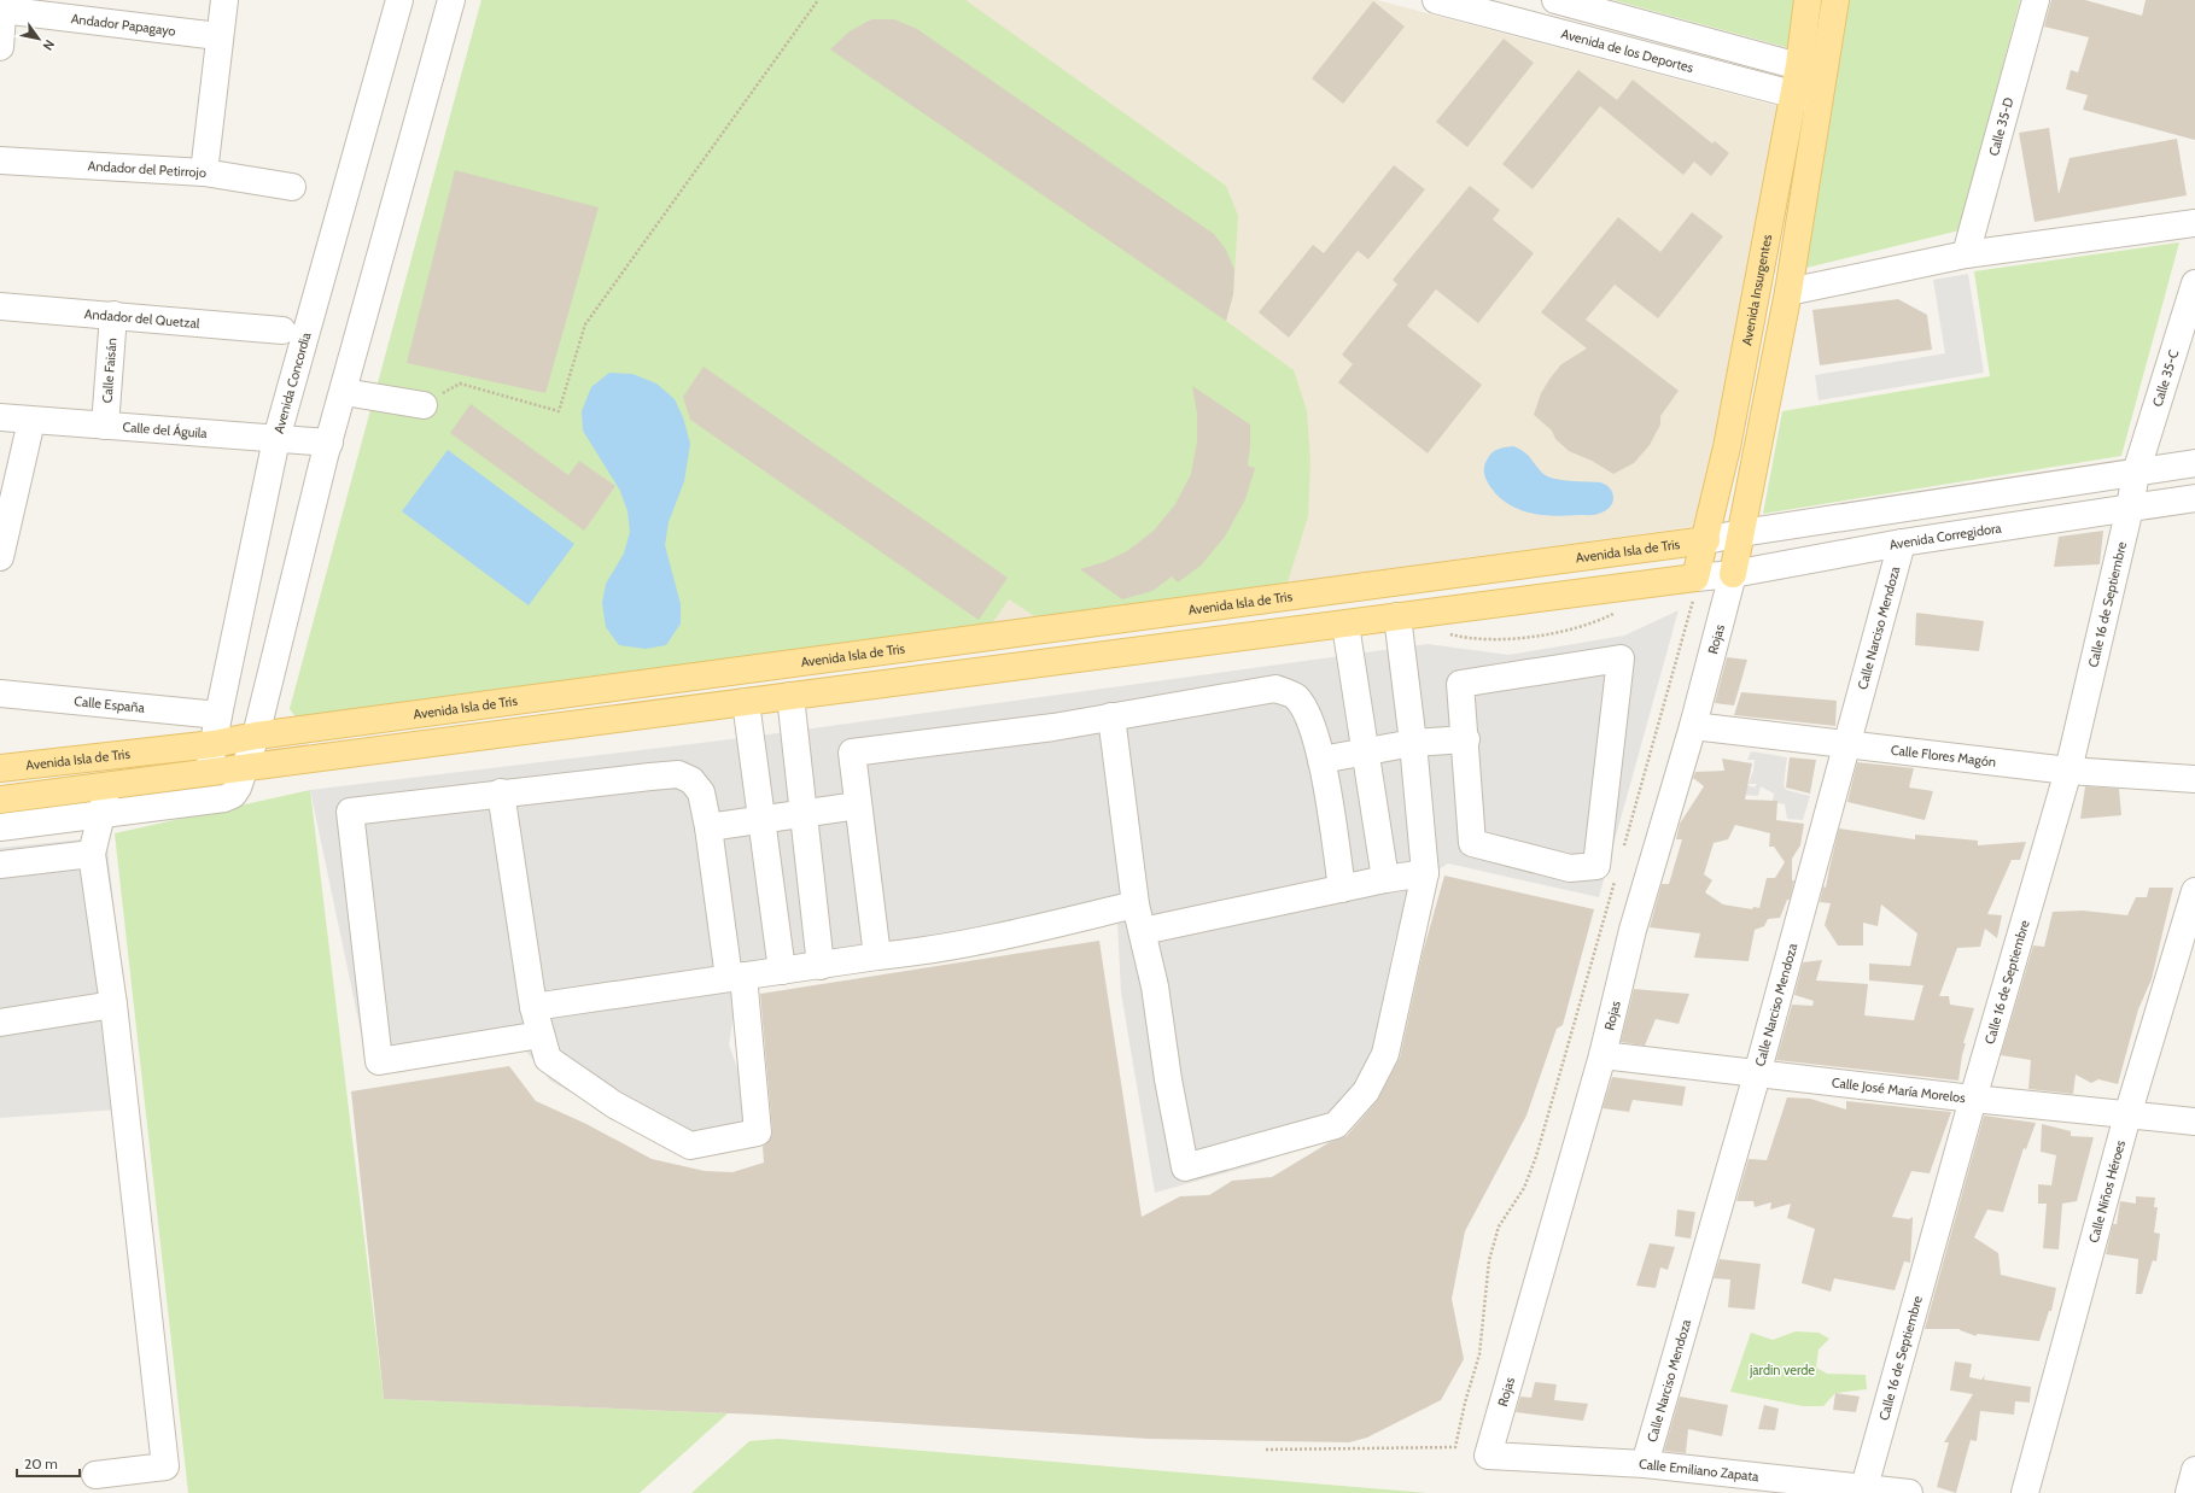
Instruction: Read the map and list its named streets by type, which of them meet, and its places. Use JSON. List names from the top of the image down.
{
  "streets": {
    "main road": ["Avenida Insurgentes", "Avenida Isla de Tris"],
    "street": [
      "Andador Papagayo",
      "Avenida de los Deportes",
      "Calle 35-D",
      "Andador del Petirrojo",
      "Andador del Quetzal",
      "Calle Faisán",
      "Calle 35-C",
      "Avenida Concordia",
      "Calle del Águila",
      "Avenida Corregidora",
      "Calle 16 de Septiembre",
      "Calle Narciso Mendoza",
      "Rojas",
      "Calle España",
      "Calle Flores Magón",
      "Calle José María Morelos",
      "Calle Niños Héroes",
      "Calle Emiliano Zapata"
    ]
  },
  "crossings": [
    ["Avenida de los Deportes", "Avenida Insurgentes"],
    ["Avenida Insurgentes", "Avenida Corregidora"],
    ["Avenida Insurgentes", "Avenida Isla de Tris"],
    ["Andador del Quetzal", "Calle Faisán"],
    ["Calle Faisán", "Calle del Águila"],
    ["Calle 35-C", "Calle 16 de Septiembre"],
    ["Avenida Concordia", "Calle del Águila"],
    ["Avenida Concordia", "Avenida Isla de Tris"],
    ["Avenida Concordia", "Calle España"],
    ["Avenida Corregidora", "Calle 16 de Septiembre"],
    ["Avenida Corregidora", "Calle Narciso Mendoza"],
    ["Avenida Corregidora", "Rojas"],
    ["Calle 16 de Septiembre", "Calle Flores Magón"],
    ["Calle 16 de Septiembre", "Calle José María Morelos"],
    ["Calle 16 de Septiembre", "Calle Emiliano Zapata"],
    ["Calle Narciso Mendoza", "Calle Flores Magón"],
    ["Calle Narciso Mendoza", "Calle José María Morelos"],
    ["Calle Narciso Mendoza", "Calle Emiliano Zapata"],
    ["Rojas", "Calle Flores Magón"],
    ["Rojas", "Calle José María Morelos"],
    ["Rojas", "Calle Emiliano Zapata"],
    ["Calle José María Morelos", "Calle Niños Héroes"]
  ],
  "parks": ["jardin verde"],
  "scale_bar": "20 m",
  "north": "bottom right"
}
